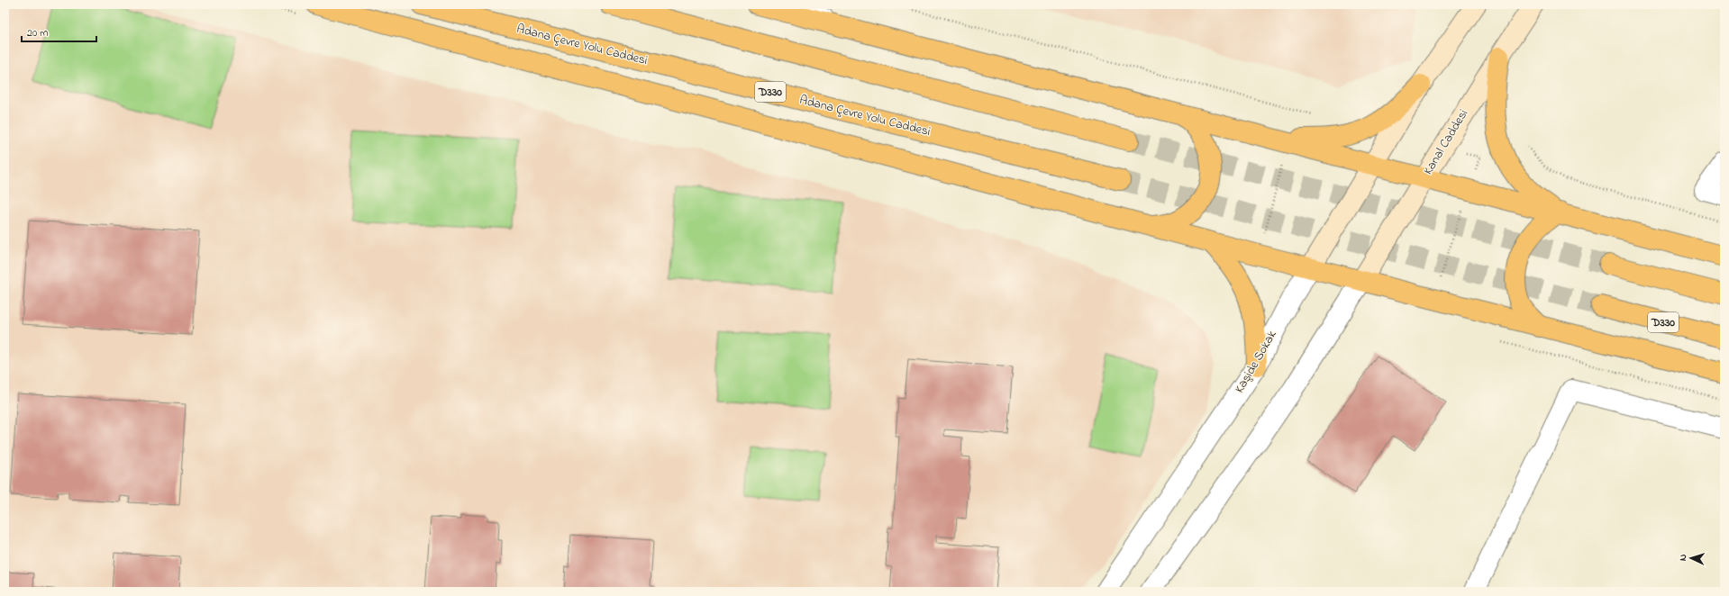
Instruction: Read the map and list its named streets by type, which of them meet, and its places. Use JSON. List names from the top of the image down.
{
  "streets": {
    "highway": ["Adana Çevre Yolu Caddesi", "D330"],
    "main road": ["Kanal Caddesi"],
    "street": ["Kaşide Sokak"]
  },
  "scale_bar": "20 m",
  "north": "left"
}
